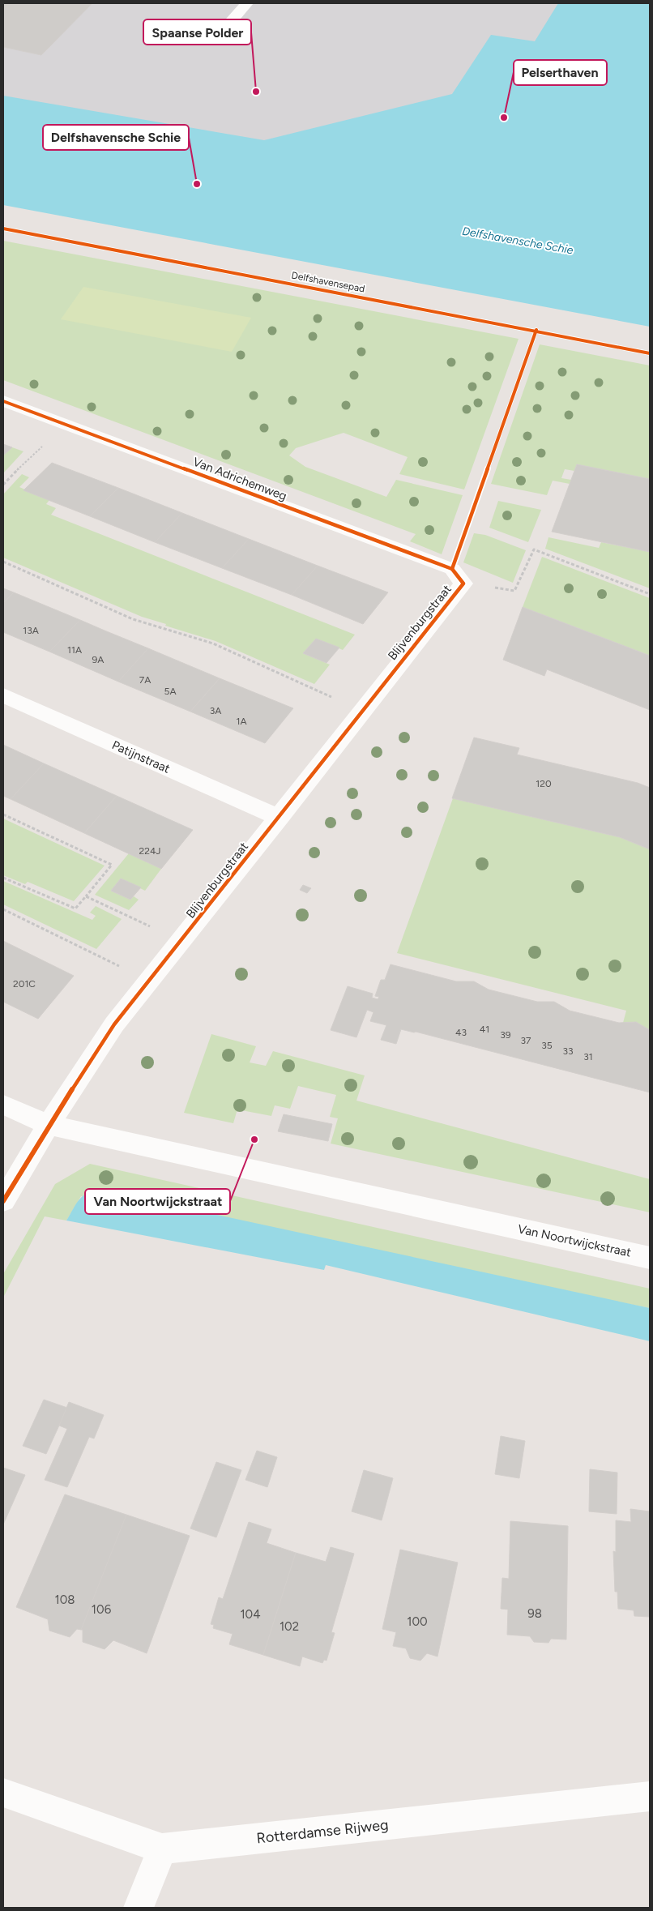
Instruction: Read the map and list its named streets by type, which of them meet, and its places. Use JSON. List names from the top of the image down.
{
  "streets": {
    "street": [
      "Van Adrichemweg",
      "Blijvenburgstraat",
      "Patijnstraat",
      "Van Noortwijckstraat",
      "Rotterdamse Rijweg"
    ],
    "cycle path": ["Delfshavensepad"]
  },
  "crossings": [
    ["Van Adrichemweg", "Blijvenburgstraat"],
    ["Blijvenburgstraat", "Patijnstraat"],
    ["Blijvenburgstraat", "Van Noortwijckstraat"]
  ],
  "water": ["Delfshavensche Schie"],
  "places": [
    "Spaanse Polder",
    "Pelserthaven",
    "Delfshavensche Schie",
    "Van Noortwijckstraat"
  ],
  "house_numbers": [
    "13A",
    "11A",
    "9A",
    "7A",
    "5A",
    "3A",
    "1A",
    "120",
    "224J",
    "201C",
    "41",
    "43",
    "39",
    "37",
    "35",
    "33",
    "31",
    "108",
    "106",
    "98",
    "104",
    "100",
    "102"
  ]
}
